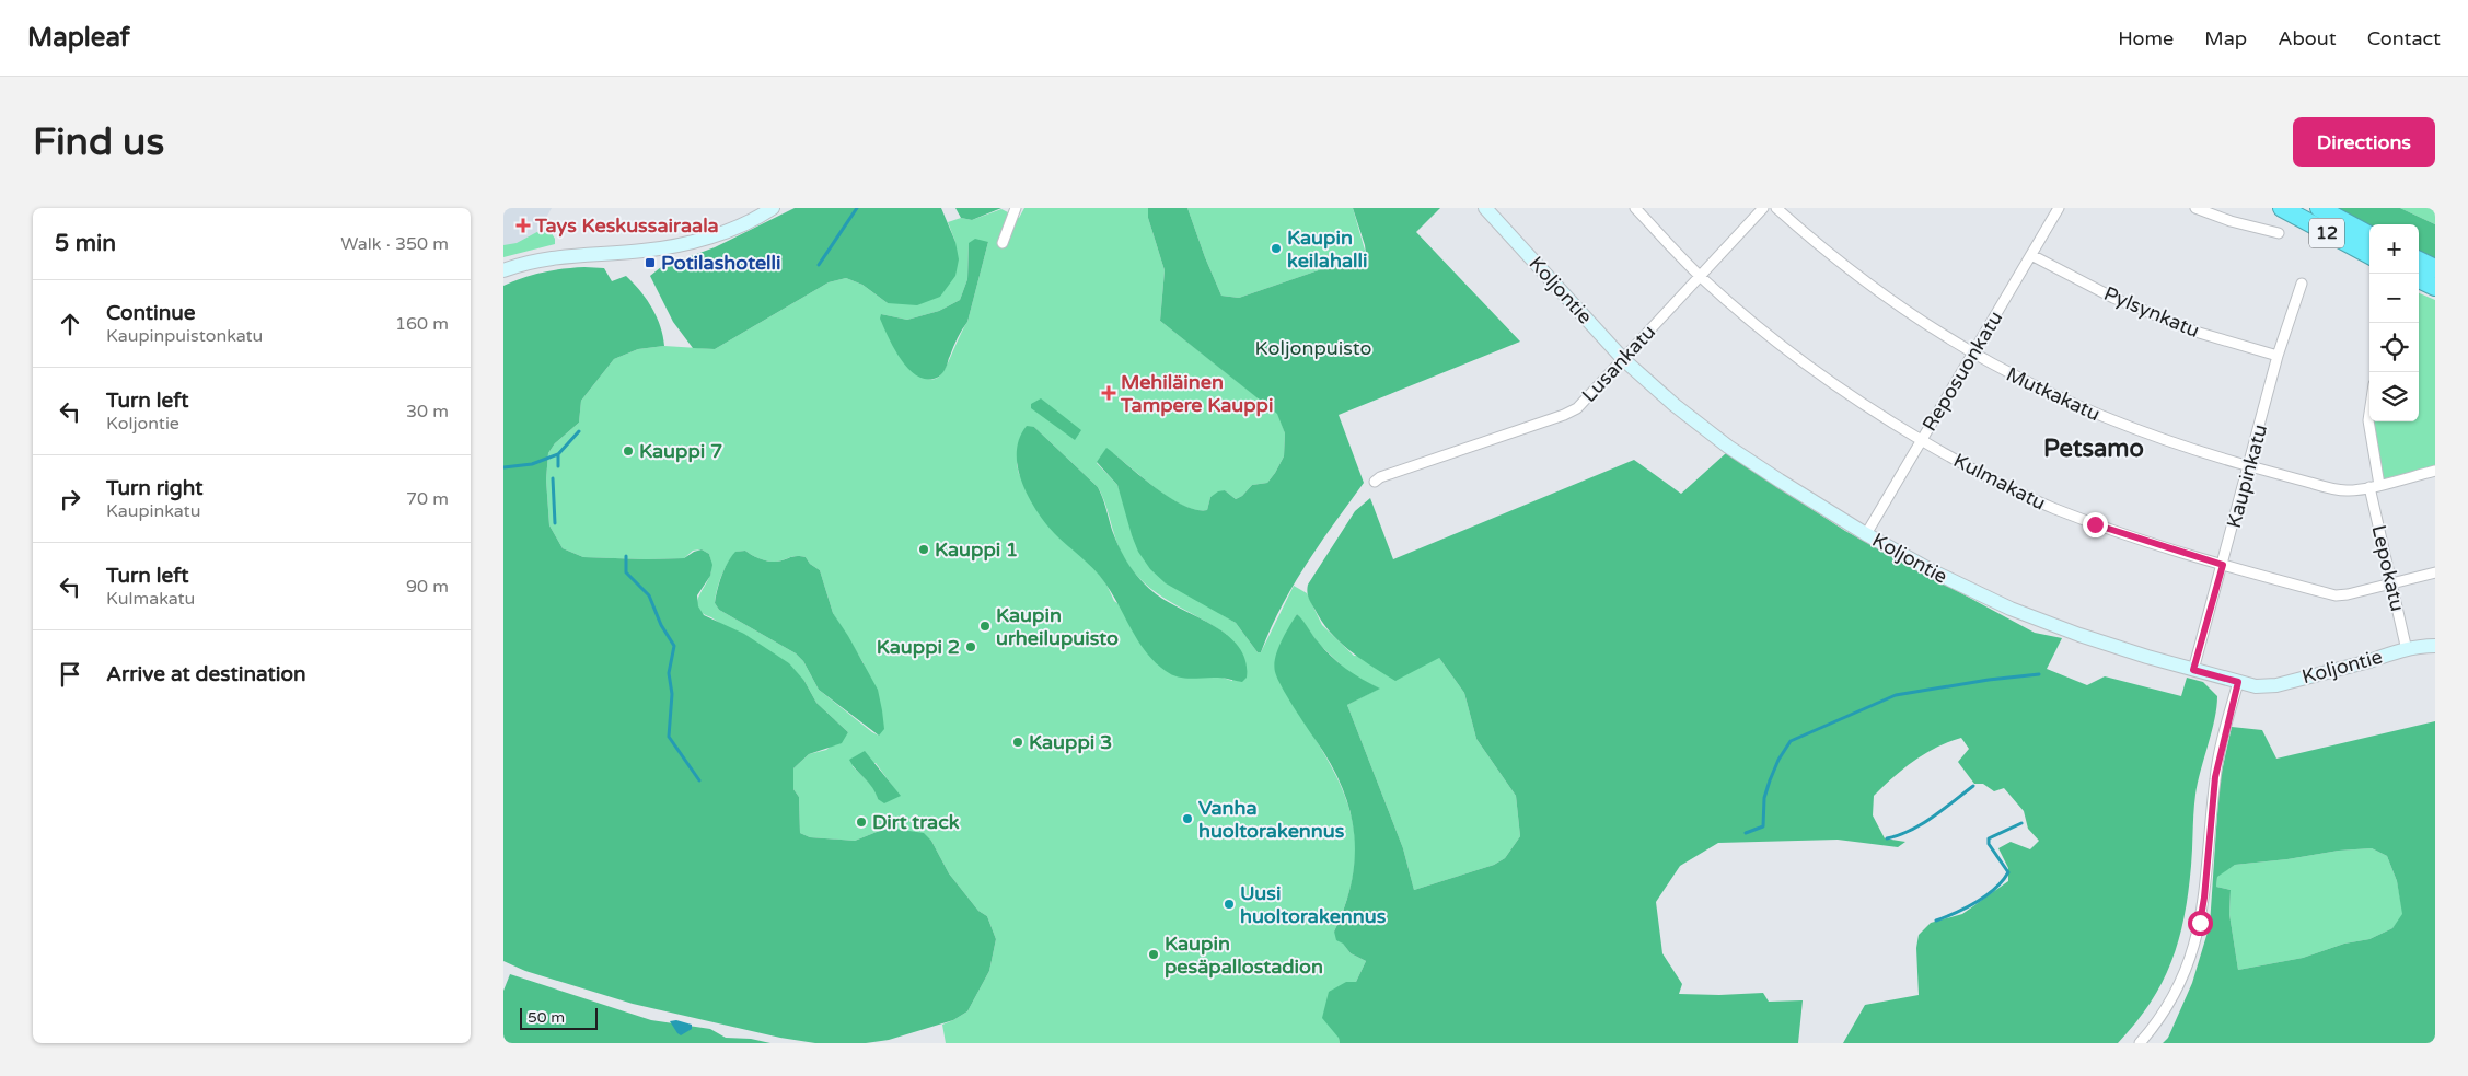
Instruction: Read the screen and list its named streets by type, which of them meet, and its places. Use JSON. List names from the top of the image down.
{
  "streets": {
    "highway": ["12"],
    "street": [
      "Koljontie",
      "Pylsynkatu",
      "Lusankatu",
      "Reposuonkatu",
      "Mutkakatu",
      "Kaupinkatu",
      "Kulmakatu",
      "Lepokatu"
    ]
  },
  "crossings": [
    ["Koljontie", "Lusankatu"],
    ["Koljontie", "Reposuonkatu"],
    ["Koljontie", "Kaupinkatu"],
    ["Koljontie", "Lepokatu"],
    ["Pylsynkatu", "Reposuonkatu"],
    ["Pylsynkatu", "Kaupinkatu"],
    ["Lusankatu", "Kulmakatu"],
    ["Reposuonkatu", "Mutkakatu"],
    ["Reposuonkatu", "Kulmakatu"],
    ["Mutkakatu", "Kaupinkatu"],
    ["Mutkakatu", "Lepokatu"],
    ["Kaupinkatu", "Kulmakatu"],
    ["Kulmakatu", "Lepokatu"]
  ],
  "districts": ["Petsamo"],
  "parks": ["Koljonpuisto"],
  "places": {
    "health": ["Tays Keskussairaala", "Mehiläinen Tampere Kauppi"],
    "other": [
      "Kaupin keilahalli",
      "Kauppi 7",
      "Kauppi 1",
      "Kaupin urheilupuisto",
      "Kauppi 2",
      "Kauppi 3",
      "Vanha huoltorakennus",
      "Dirt track",
      "Uusi huoltorakennus",
      "Kaupin pesäpallostadion"
    ],
    "transit": ["Potilashotelli"]
  },
  "scale_bar": "50 m",
  "page": {
    "header": "Mapleaf",
    "nav": [
      "Home",
      "Map",
      "About",
      "Contact"
    ],
    "buttons": "Directions",
    "title": "Find us",
    "heading": ["5 min", "Walk · 350 m"],
    "map_buttons": ["+", "−"],
    "list": [
      ["Continue", "Kaupinpuistonkatu", "160 m"],
      ["Turn left", "Koljontie", "30 m"],
      ["Turn right", "Kaupinkatu", "70 m"],
      ["Turn left", "Kulmakatu", "90 m"],
      "Arrive at destination"
    ],
    "scale": "50 m"
  }
}
